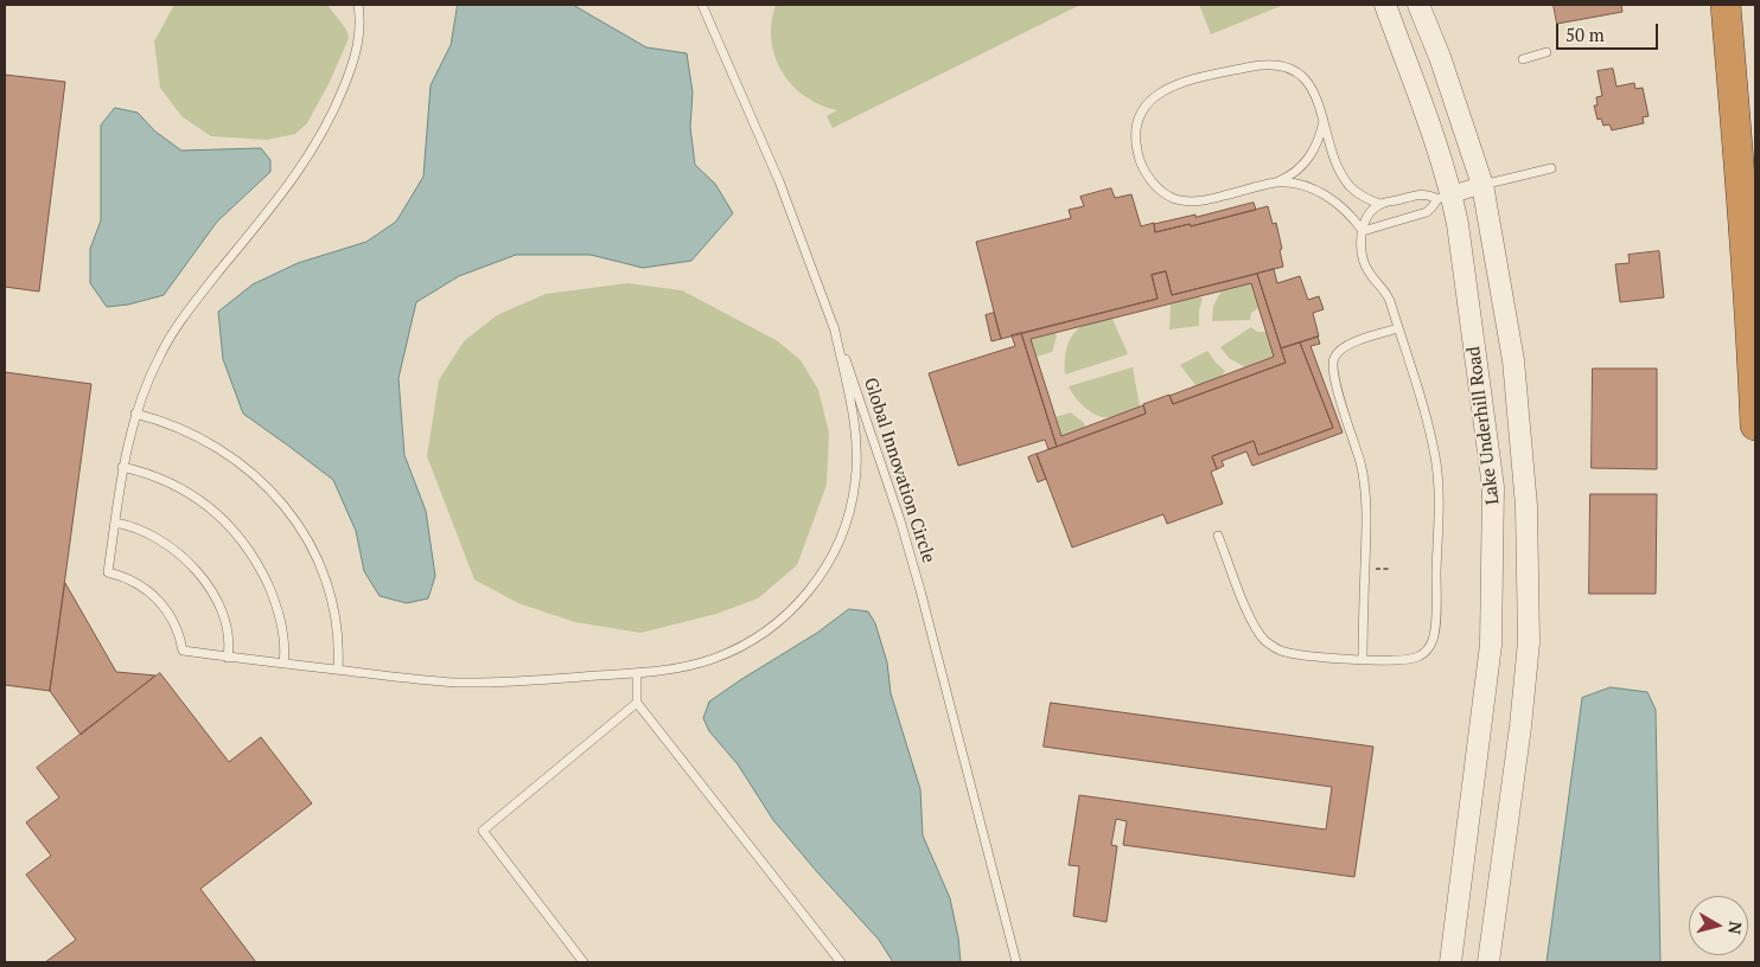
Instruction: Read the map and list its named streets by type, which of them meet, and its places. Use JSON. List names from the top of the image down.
{
  "streets": {
    "street": ["Lake Underhill Road"],
    "lane": ["Global Innovation Circle"]
  },
  "scale_bar": "50 m",
  "north": "right"
}
